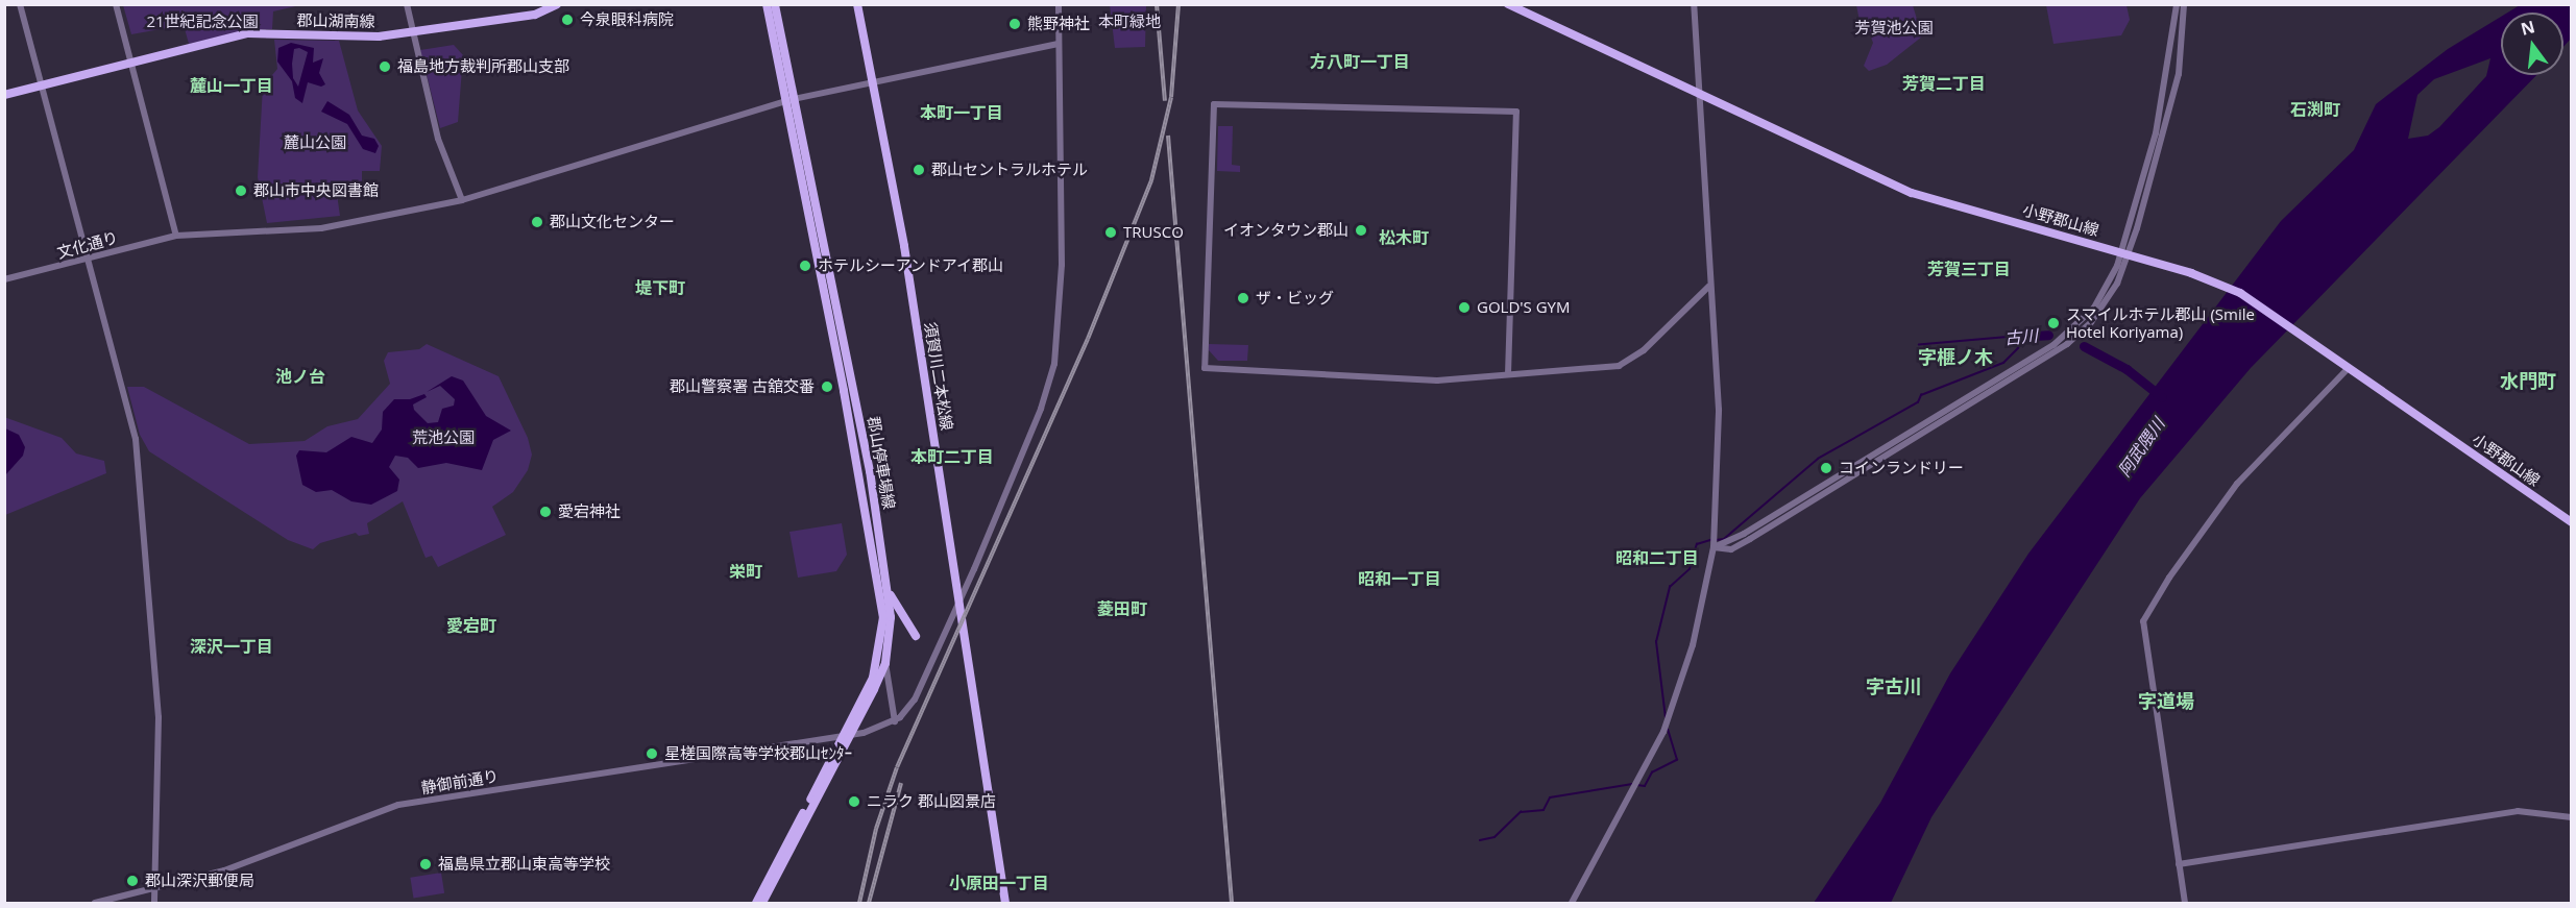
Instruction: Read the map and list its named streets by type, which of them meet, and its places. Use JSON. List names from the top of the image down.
{
  "streets": {
    "main road": [
      "郡山湖南線",
      "小野郡山線",
      "須賀川二本松線",
      "郡山停車場線"
    ],
    "street": ["文化通り", "静御前通り"]
  },
  "crossings": [
    ["文化通り", "須賀川二本松線"],
    ["文化通り", "郡山停車場線"],
    ["郡山停車場線", "静御前通り"]
  ],
  "districts": [
    "方八町一丁目",
    "芳賀二丁目",
    "麓山一丁目",
    "石渕町",
    "本町一丁目",
    "松木町",
    "芳賀三丁目",
    "堤下町",
    "字榧ノ木",
    "池ノ台",
    "水門町",
    "本町二丁目",
    "昭和二丁目",
    "栄町",
    "昭和一丁目",
    "菱田町",
    "愛宕町",
    "深沢一丁目",
    "字古川",
    "字道場",
    "小原田一丁目"
  ],
  "water": ["古川", "阿武隈川"],
  "parks": [
    "21世紀記念公園",
    "本町緑地",
    "芳賀池公園",
    "麓山公園",
    "荒池公園"
  ],
  "places": [
    "今泉眼科病院",
    "熊野神社",
    "福島地方裁判所郡山支部",
    "郡山セントラルホテル",
    "郡山市中央図書館",
    "郡山文化センター",
    "イオンタウン郡山",
    "TRUSCO",
    "ホテルシーアンドアイ郡山",
    "ザ・ビッグ",
    "GOLD'S GYM",
    "スマイルホテル郡山 (Smile Hotel Koriyama)",
    "郡山警察署 古舘交番",
    "コインランドリー",
    "愛宕神社",
    "星槎国際高等学校郡山ｾﾝﾀｰ",
    "ニラク 郡山図景店",
    "福島県立郡山東高等学校",
    "郡山深沢郵便局"
  ],
  "north": "top"
}
